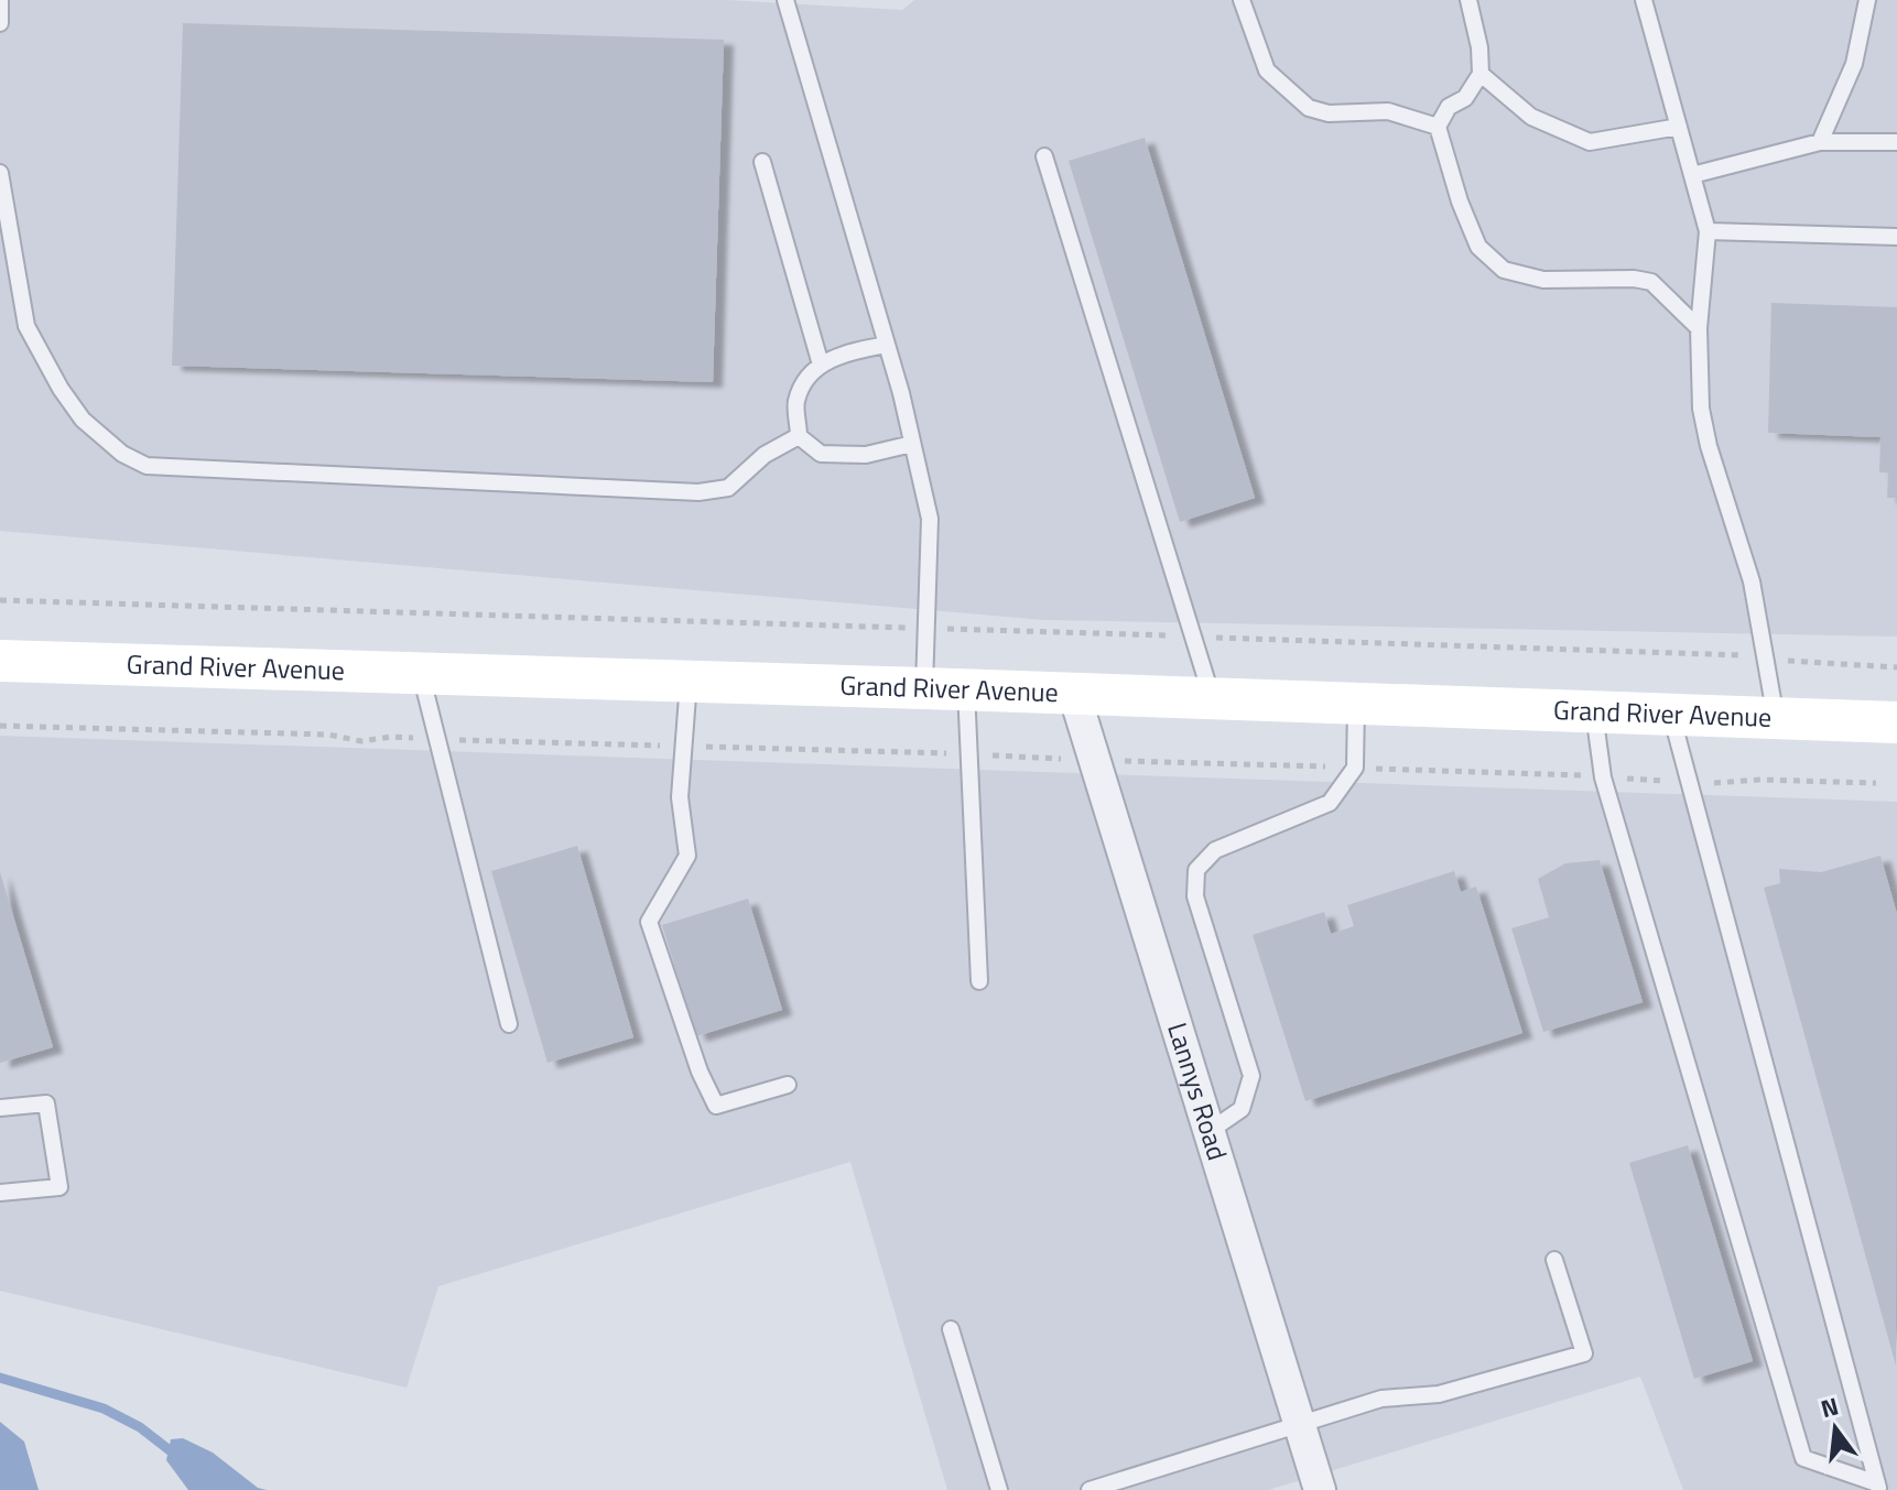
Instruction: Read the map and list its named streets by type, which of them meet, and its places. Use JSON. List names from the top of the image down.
{
  "streets": {
    "main road": ["Grand River Avenue"],
    "street": ["Lannys Road"]
  },
  "crossings": [
    ["Grand River Avenue", "Lannys Road"]
  ],
  "north": "top"
}
